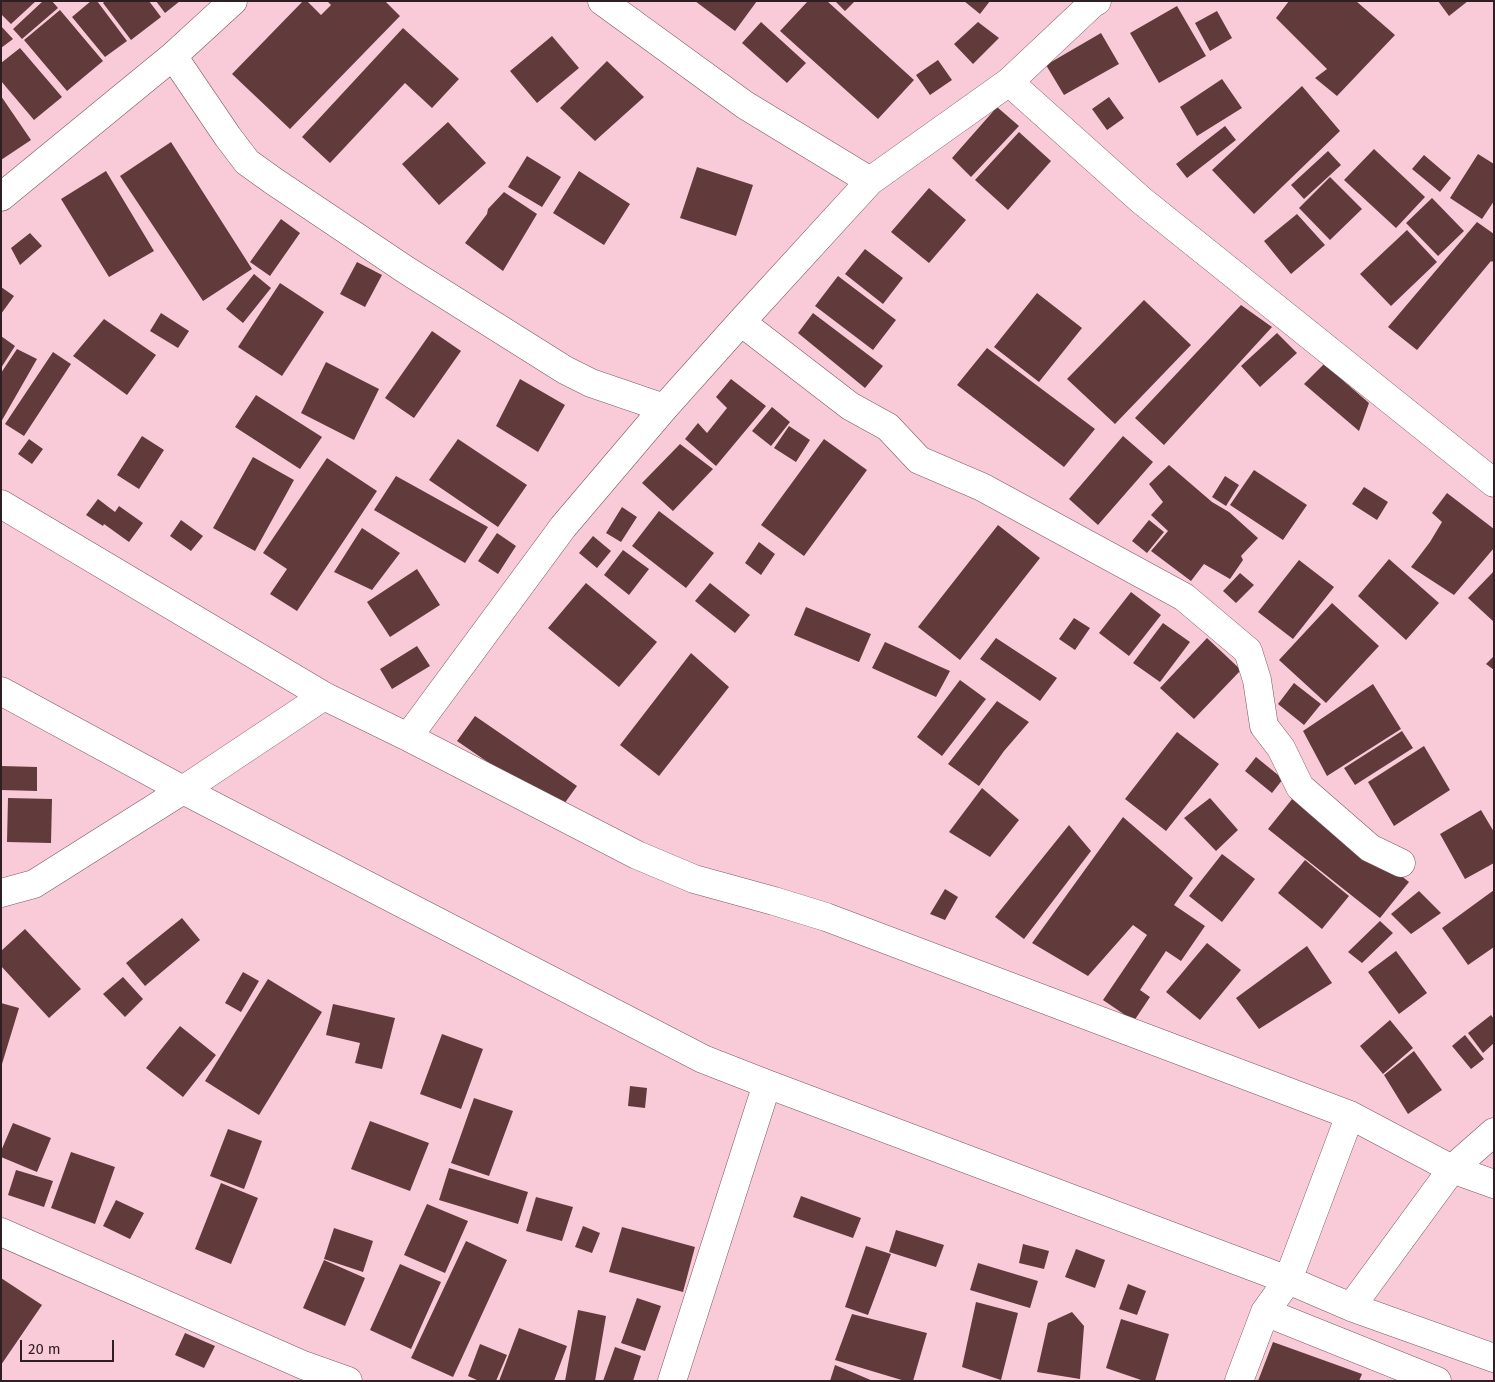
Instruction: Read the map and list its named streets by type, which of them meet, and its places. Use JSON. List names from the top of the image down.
{
  "scale_bar": "20 m"
}
